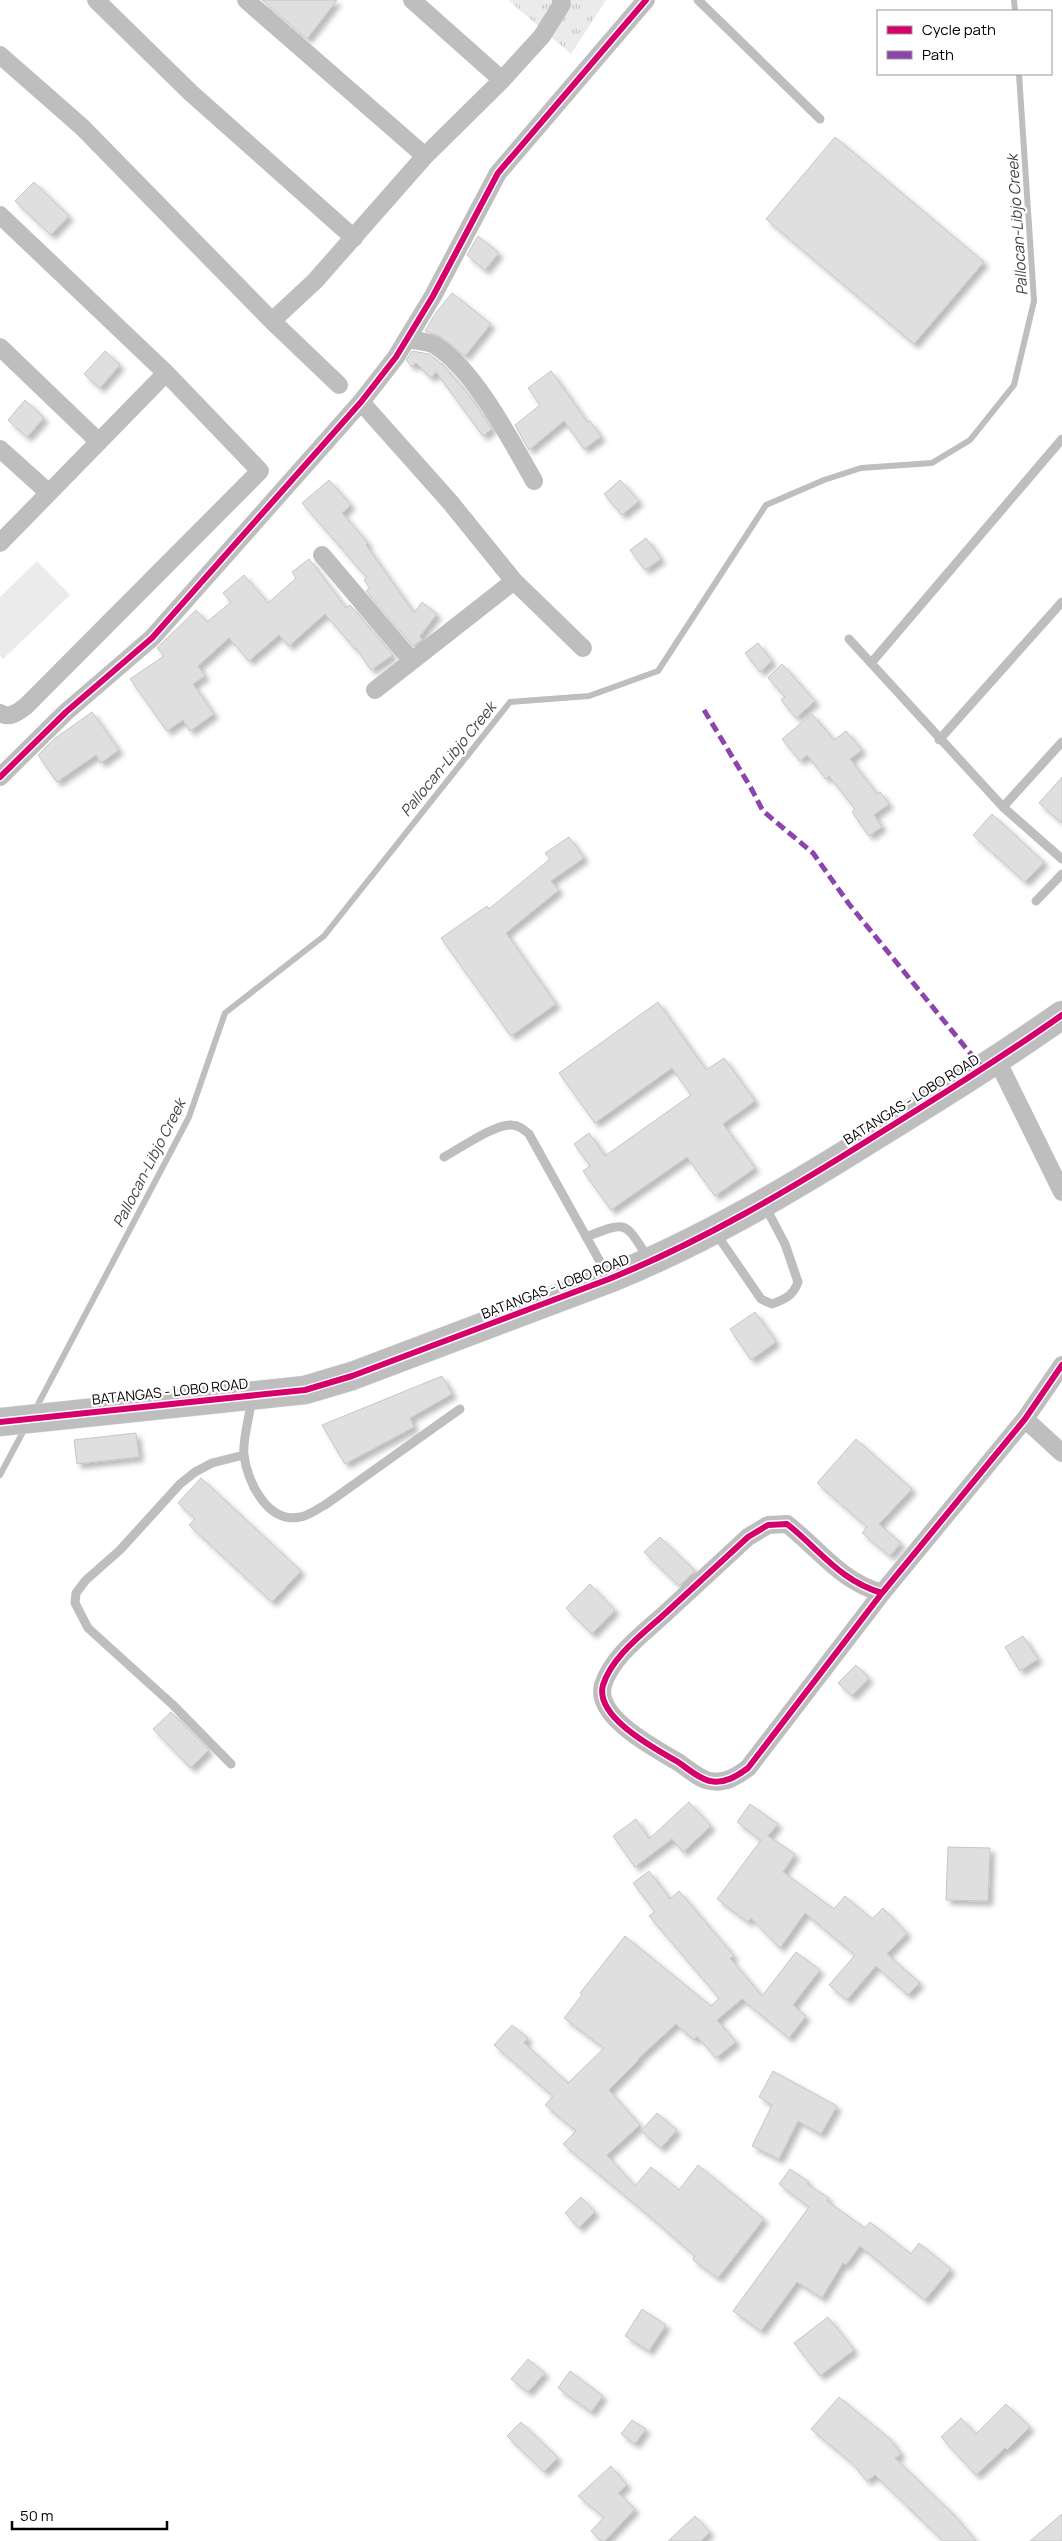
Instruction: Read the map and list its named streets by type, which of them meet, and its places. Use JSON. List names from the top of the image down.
{
  "streets": {
    "main road": ["BATANGAS - LOBO ROAD"]
  },
  "water": ["Pallocan-Libjo Creek"],
  "legend": ["Cycle path", "Path"],
  "scale_bar": "50 m"
}
